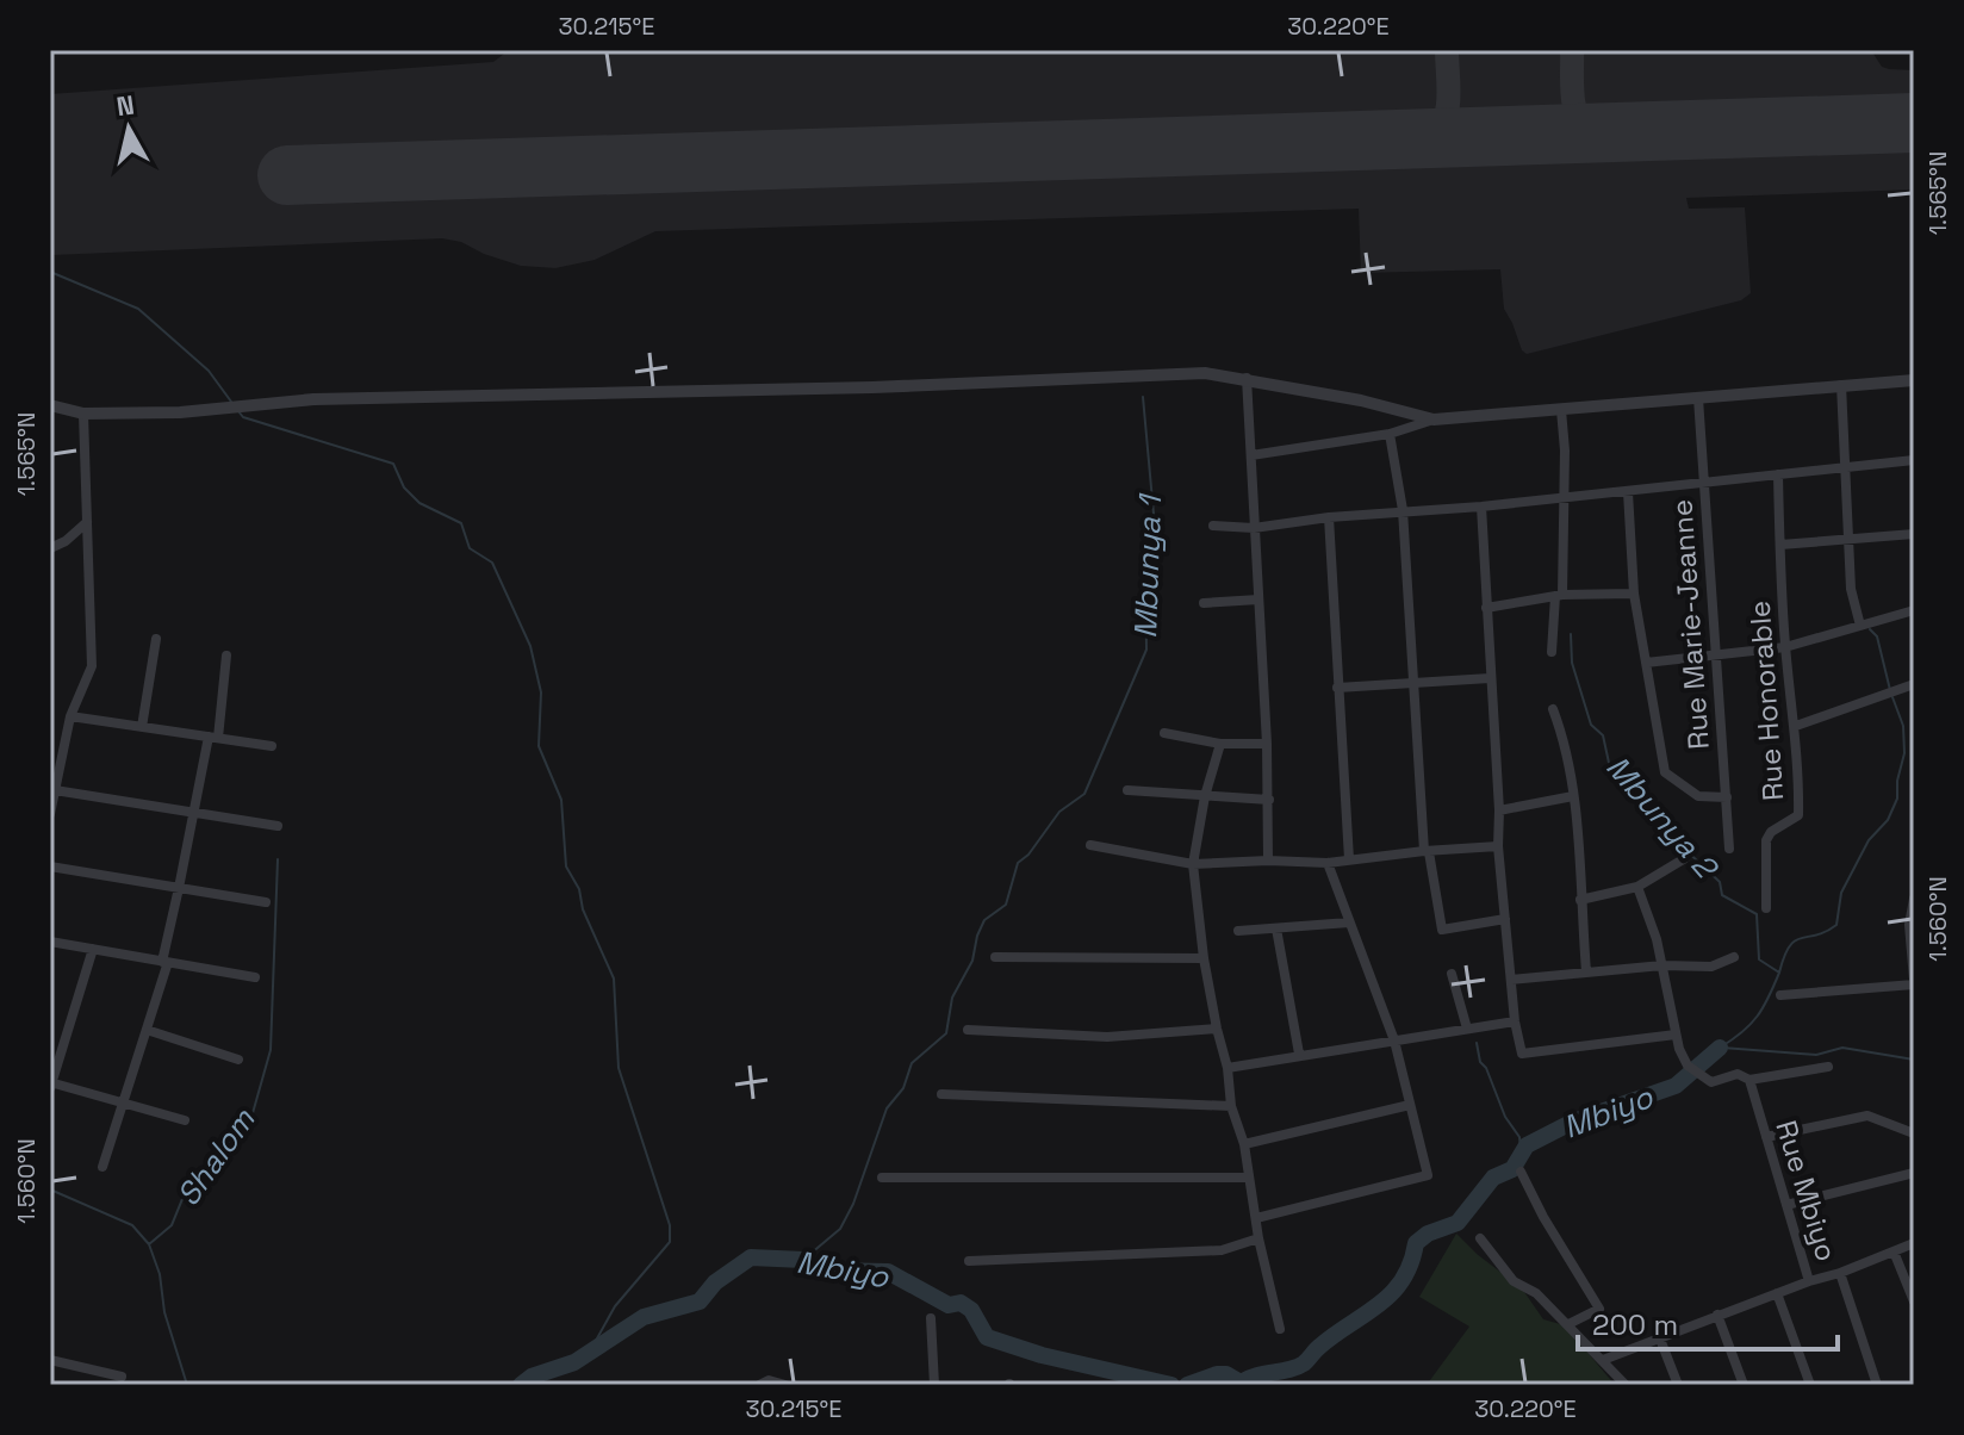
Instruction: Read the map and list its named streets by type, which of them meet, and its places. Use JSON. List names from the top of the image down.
{
  "streets": {
    "street": ["Rue Marie-Jeanne", "Rue Honorable", "Rue Mbiyo"]
  },
  "water": [
    "Mbunya 1",
    "Mbunya 2",
    "Mbiyo",
    "Shalom"
  ],
  "scale_bar": "200 m",
  "north": "top",
  "coordinates": [
    "30.215°E",
    "30.220°E",
    "1.565°N",
    "1.560°N"
  ]
}
